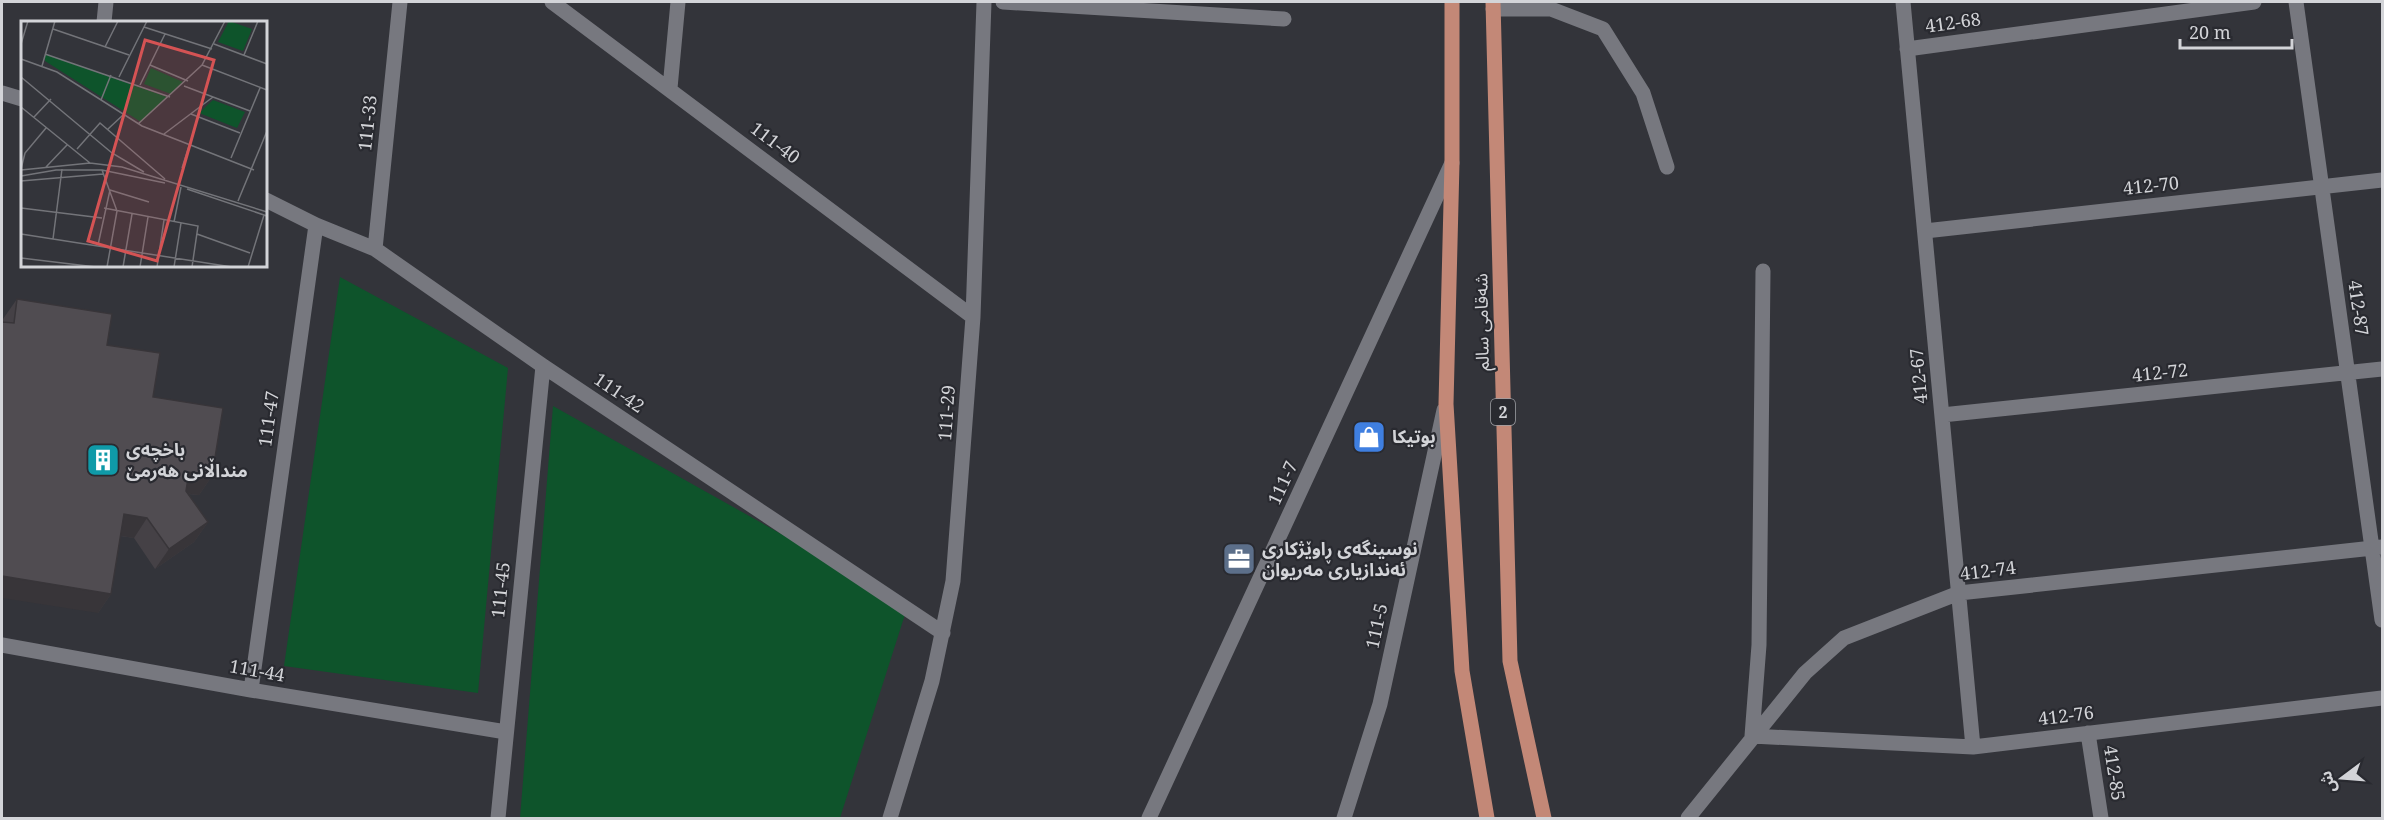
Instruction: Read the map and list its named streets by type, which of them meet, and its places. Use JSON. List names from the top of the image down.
{
  "streets": {
    "main road": ["شەقامی سالم", "2"],
    "street": [
      "412-68",
      "111-33",
      "111-40",
      "412-70",
      "412-87",
      "412-72",
      "412-67",
      "111-42",
      "111-29",
      "111-47",
      "111-7",
      "412-74",
      "111-45",
      "111-5",
      "111-44",
      "412-76",
      "412-85"
    ]
  },
  "crossings": [
    ["412-68", "412-67"],
    ["111-33", "111-42"],
    ["111-40", "111-29"],
    ["412-70", "412-87"],
    ["412-70", "412-67"],
    ["412-87", "412-72"],
    ["412-87", "412-74"],
    ["شەقامی سالم", "111-7"],
    ["شەقامی سالم", "111-5"],
    ["412-72", "412-67"],
    ["412-67", "412-74"],
    ["412-67", "412-76"],
    ["111-42", "111-29"],
    ["111-42", "111-47"],
    ["111-42", "111-45"],
    ["111-47", "111-44"],
    ["412-74", "412-76"],
    ["111-45", "111-44"],
    ["412-76", "412-85"]
  ],
  "places": {
    "shop": ["بوتیکا"],
    "building": ["باخچەی منداڵانی هەرمێ"],
    "office": ["نوسینگەی ڕاوێژکاری ئەندازیاری مەریوان"]
  },
  "scale_bar": "20 m",
  "north": "left"
}
